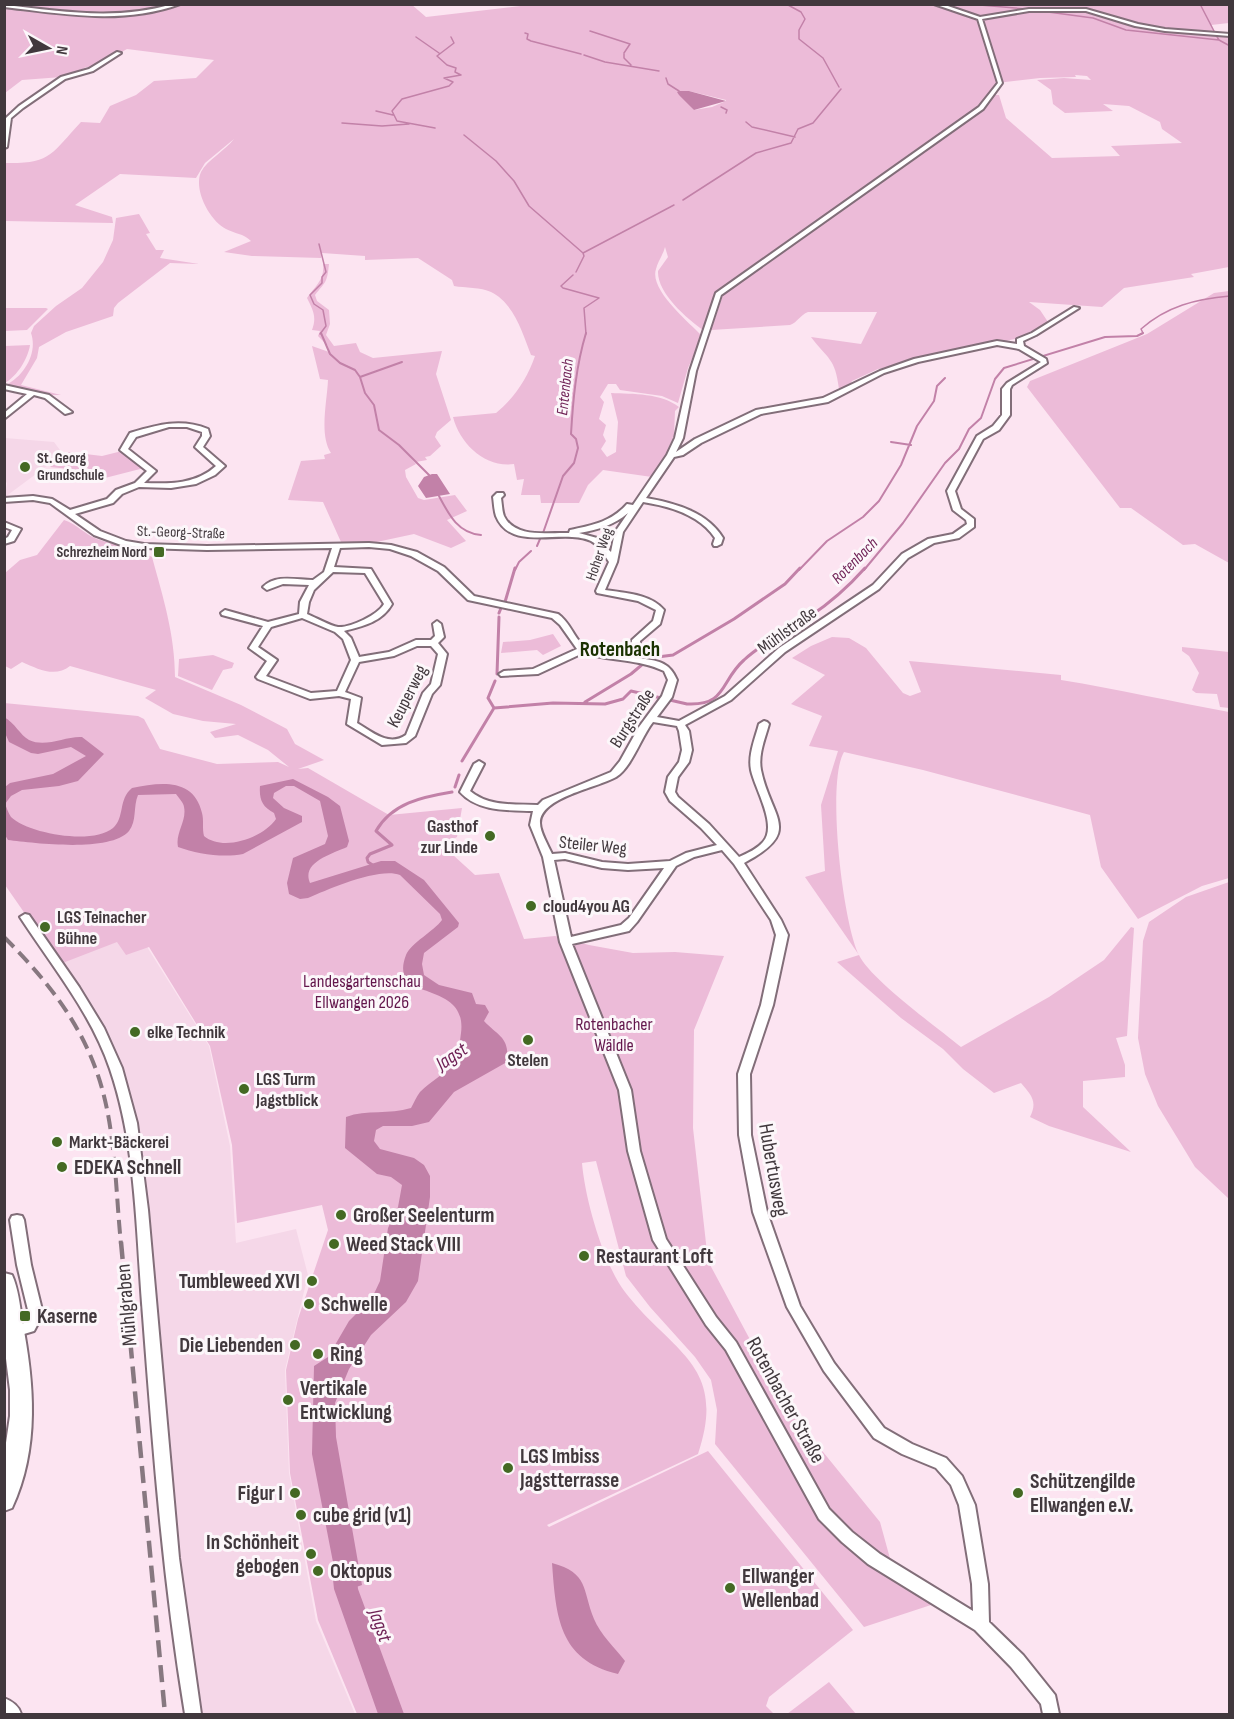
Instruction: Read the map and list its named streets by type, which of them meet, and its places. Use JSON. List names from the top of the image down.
{
  "streets": {
    "street": [
      "St.-Georg-Straße",
      "Hoher Weg",
      "Mühlstraße",
      "Keuperweg",
      "Burgstraße",
      "Steiler Weg",
      "Hubertusweg",
      "Mühlgraben",
      "Rotenbacher Straße"
    ]
  },
  "crossings": [
    ["St.-Georg-Straße", "Burgstraße"],
    ["Hoher Weg", "Burgstraße"],
    ["Mühlstraße", "Hubertusweg"],
    ["Hubertusweg", "Rotenbacher Straße"]
  ],
  "districts": ["Rotenbach"],
  "water": ["Entenbach", "Rotenbach", "Jagst"],
  "parks": ["Landesgartenschau Ellwangen 2026", "Rotenbacher Wäldle"],
  "places": {
    "other": [
      "St. Georg Grundschule",
      "Gasthof zur Linde",
      "cloud4you AG",
      "LGS Teinacher Bühne",
      "elke Technik",
      "Stelen",
      "LGS Turm Jagstblick",
      "Markt-Bäckerei",
      "EDEKA Schnell",
      "Großer Seelenturm",
      "Weed Stack VIII",
      "Restaurant Loft",
      "Tumbleweed XVI",
      "Schwelle",
      "Die Liebenden",
      "Ring",
      "Vertikale Entwicklung",
      "LGS Imbiss Jagstterrasse",
      "Figur I",
      "Schützengilde Ellwangen e.V.",
      "cube grid (v1)",
      "In Schönheit gebogen",
      "Oktopus",
      "Ellwanger Wellenbad"
    ],
    "transit": ["Schrezheim Nord", "Kaserne"]
  },
  "north": "right"
}
